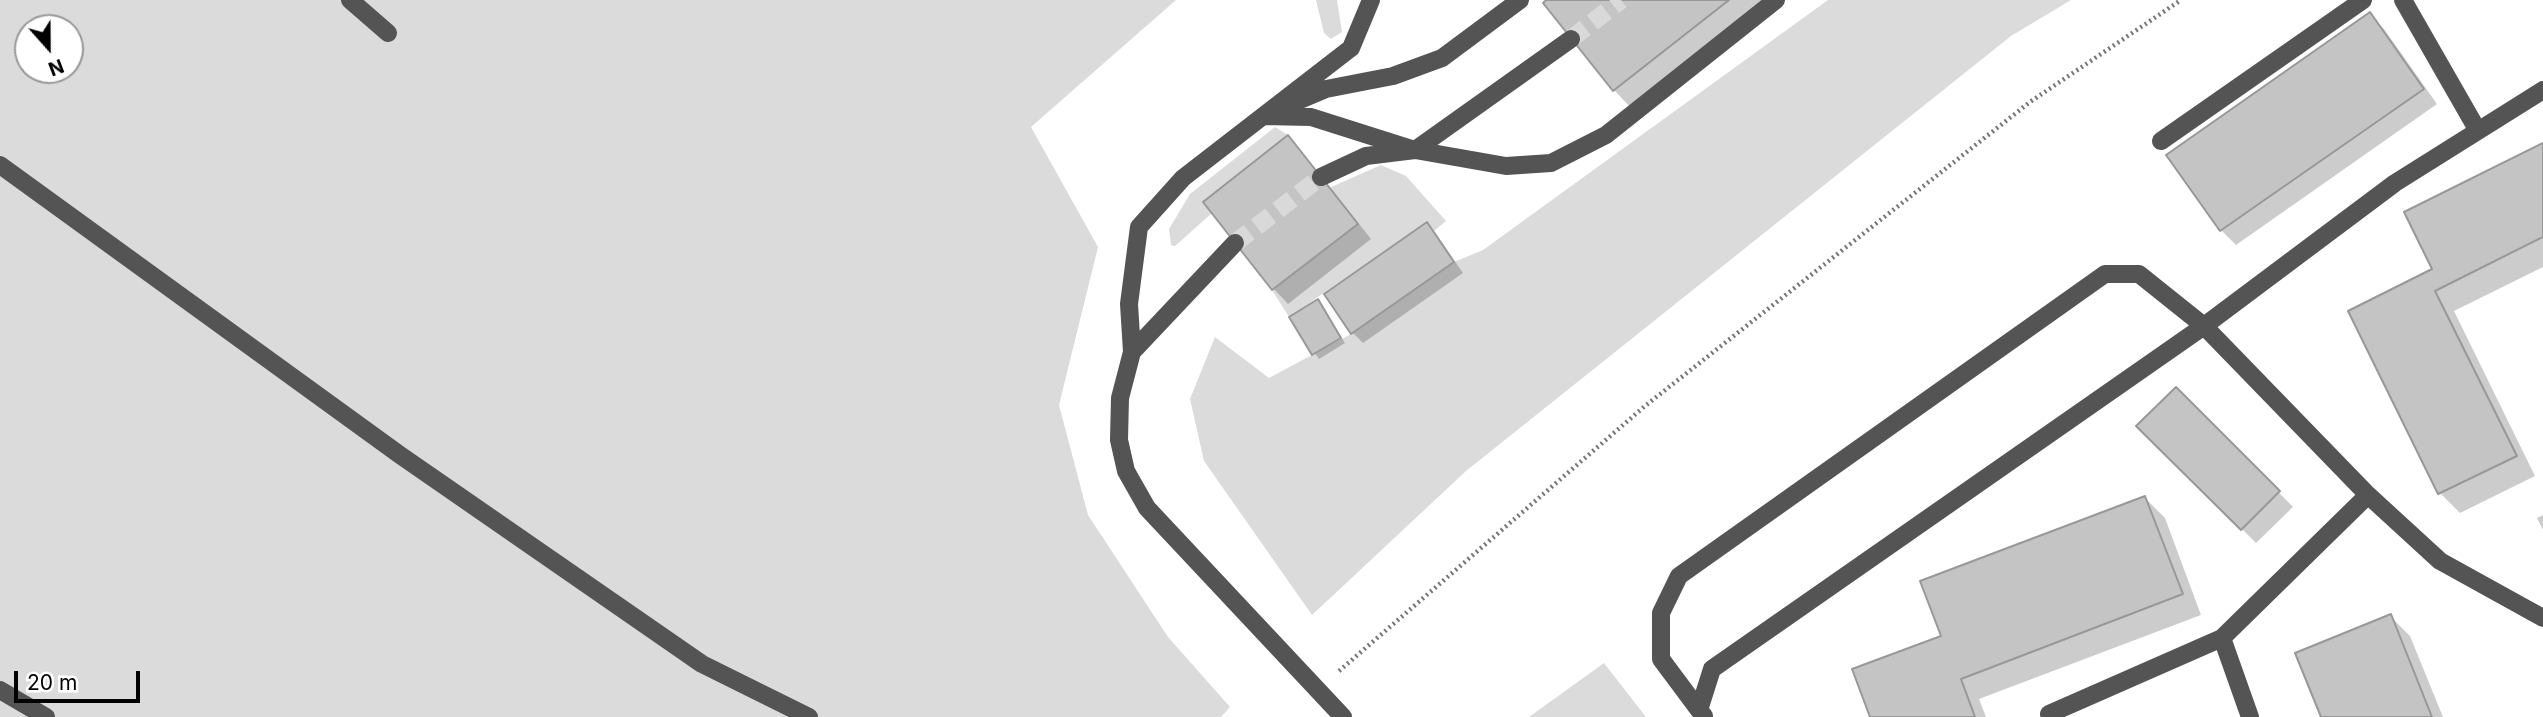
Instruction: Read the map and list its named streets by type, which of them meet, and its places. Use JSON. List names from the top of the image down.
{
  "scale_bar": "20 m",
  "north": "bottom"
}
